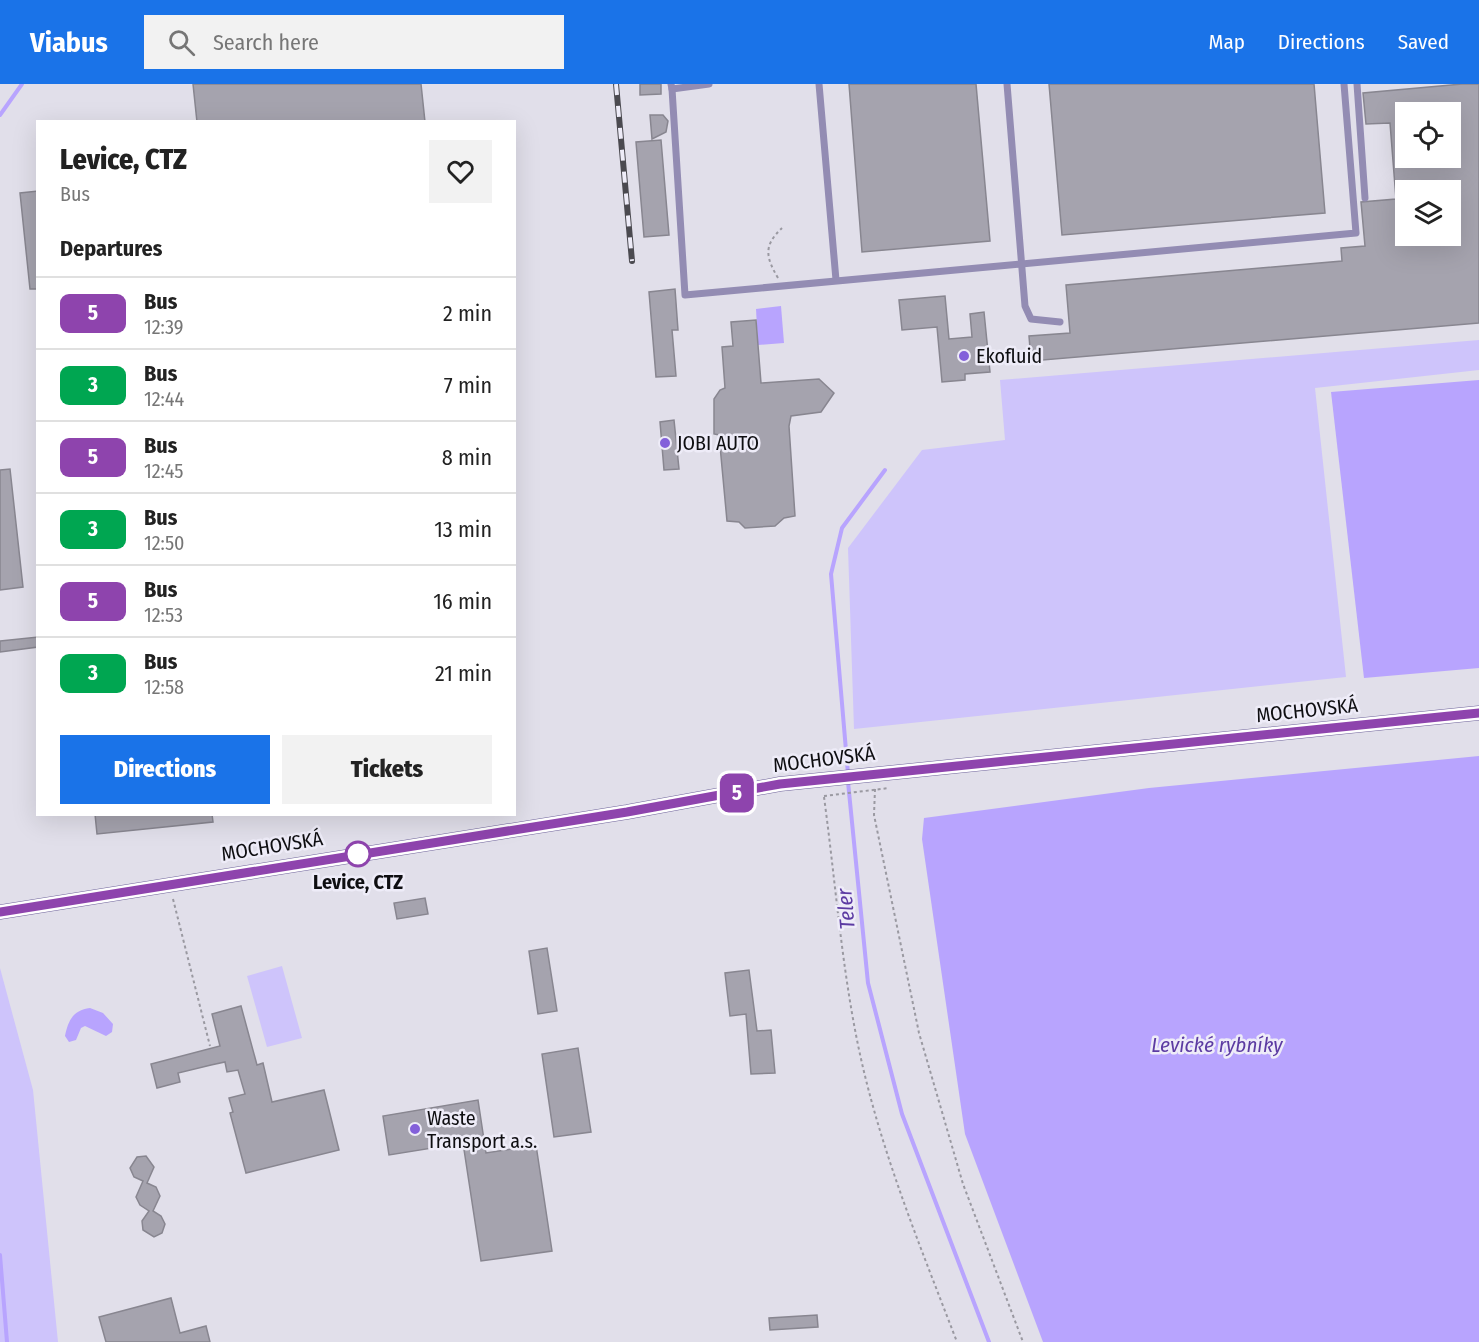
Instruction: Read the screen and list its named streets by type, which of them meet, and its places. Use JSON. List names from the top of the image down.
{
  "streets": {
    "street": ["MOCHOVSKÁ"]
  },
  "water": ["Teler", "Levické rybníky"],
  "places": [
    "Ekofluid",
    "JOBI AUTO",
    "Levice, CTZ",
    "Waste Transport a.s."
  ],
  "lines": ["bus line 5"],
  "page": {
    "header": "Viabus",
    "search": "Search here",
    "nav": ["Map", "Directions", "Saved"],
    "on_map": "5",
    "heading": [
      ["Levice, CTZ", "Bus"],
      "Departures"
    ],
    "list": [
      {
        "mark": "5",
        "name": "Bus",
        "note": "12:39",
        "value": "2 min"
      },
      {
        "mark": "3",
        "name": "Bus",
        "note": "12:44",
        "value": "7 min"
      },
      {
        "mark": "5",
        "name": "Bus",
        "note": "12:45",
        "value": "8 min"
      },
      {
        "mark": "3",
        "name": "Bus",
        "note": "12:50",
        "value": "13 min"
      },
      {
        "mark": "5",
        "name": "Bus",
        "note": "12:53",
        "value": "16 min"
      },
      {
        "mark": "3",
        "name": "Bus",
        "note": "12:58",
        "value": "21 min"
      }
    ],
    "buttons": ["Directions", "Tickets"]
  }
}
